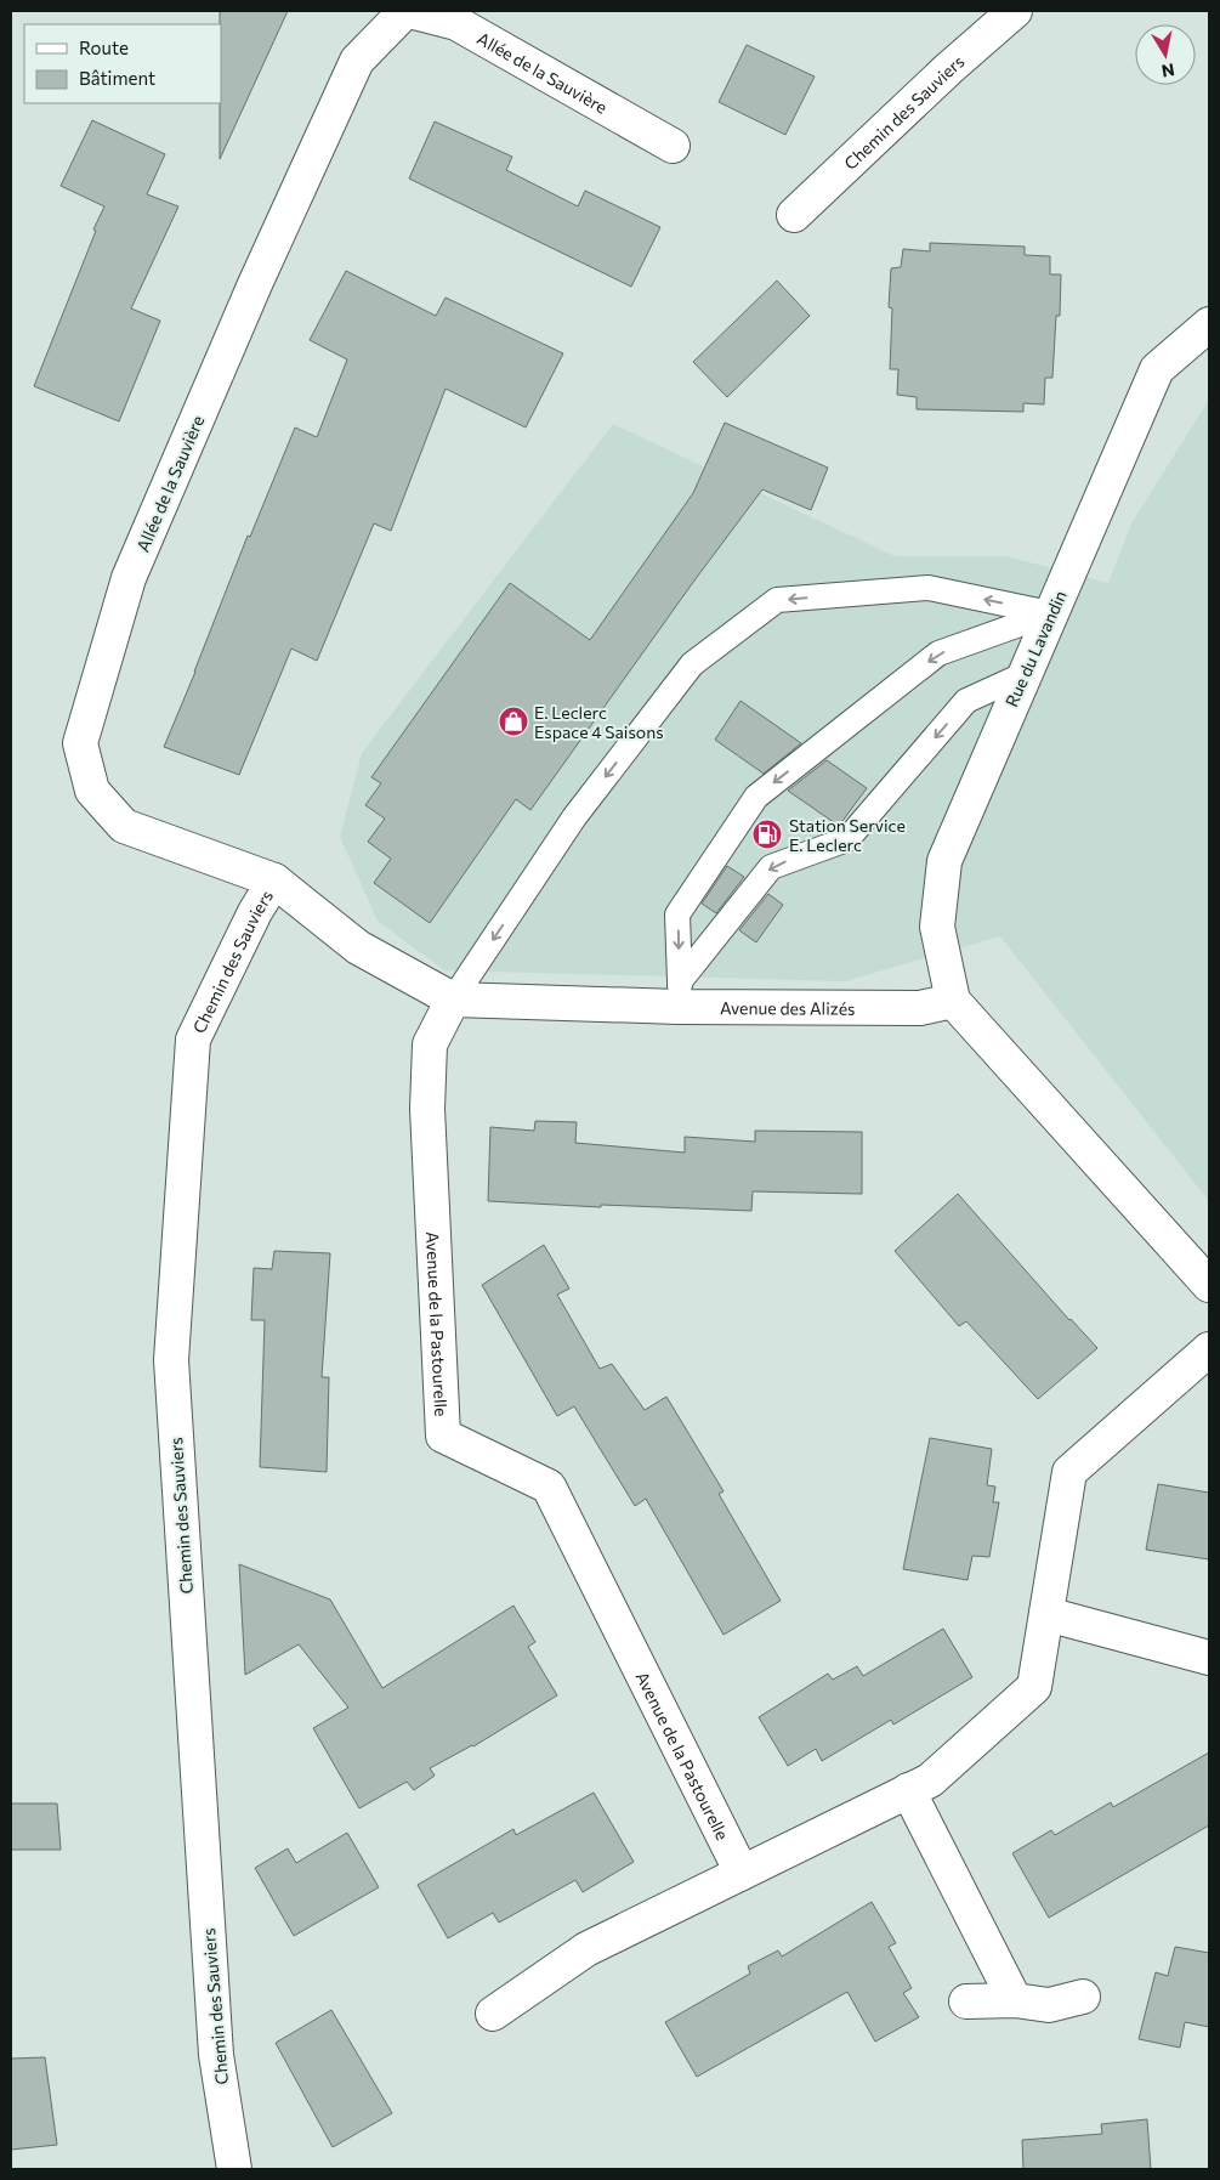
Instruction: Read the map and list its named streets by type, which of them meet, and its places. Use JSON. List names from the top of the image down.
{
  "streets": {
    "street": [
      "Allée de la Sauvière",
      "Chemin des Sauviers",
      "Rue du Lavandin",
      "Avenue des Alizés",
      "Avenue de la Pastourelle"
    ]
  },
  "crossings": [
    ["Allée de la Sauvière", "Chemin des Sauviers"],
    ["Allée de la Sauvière", "Avenue des Alizés"],
    ["Chemin des Sauviers", "Avenue des Alizés"],
    ["Rue du Lavandin", "Avenue des Alizés"],
    ["Avenue des Alizés", "Avenue de la Pastourelle"]
  ],
  "places": {
    "shop": ["E. Leclerc Espace 4 Saisons"],
    "fuel station": ["Station Service E. Leclerc"]
  },
  "legend": ["Route", "Bâtiment"],
  "north": "bottom"
}
